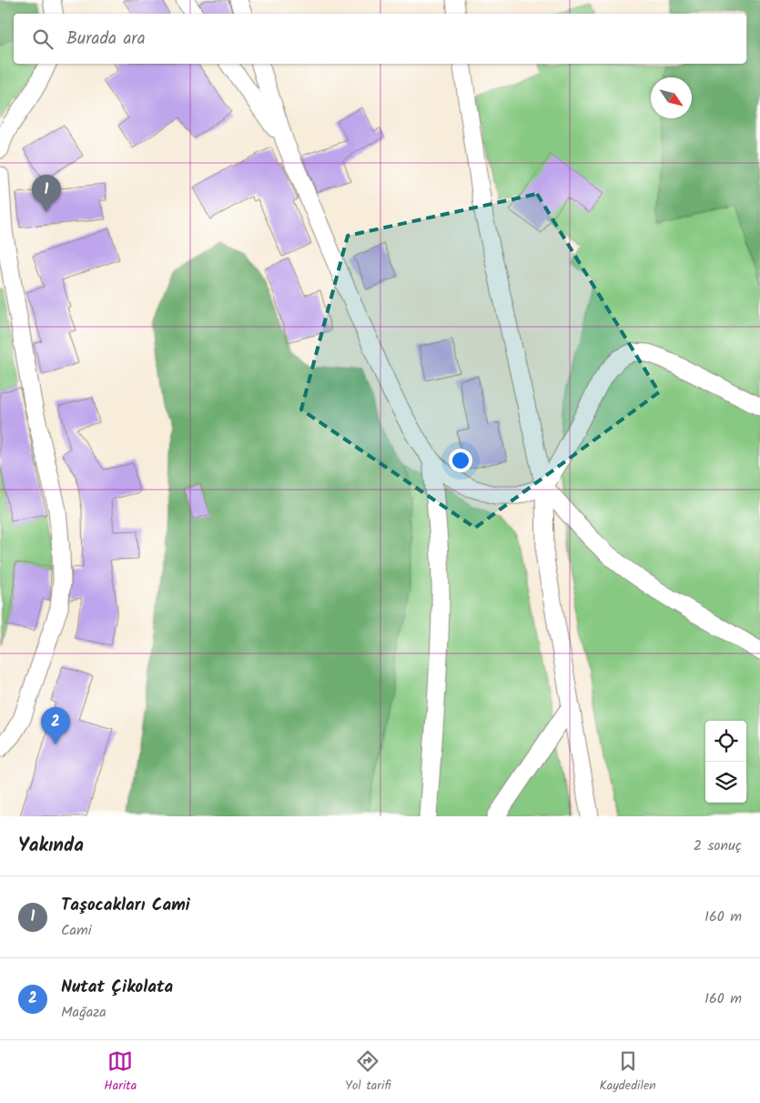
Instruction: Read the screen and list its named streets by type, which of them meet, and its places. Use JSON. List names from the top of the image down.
{
  "north": "bottom right",
  "page": {
    "search": "Burada ara",
    "pins": ["1", "2"],
    "heading": ["Yakında", "2 sonuç"],
    "list": [
      {
        "mark": "1",
        "name": "Taşocakları Cami",
        "note": "Cami",
        "value": "160 m"
      },
      {
        "mark": "2",
        "name": "Nutat Çikolata",
        "note": "Mağaza",
        "value": "160 m"
      }
    ],
    "nav": ["Harita", "Yol tarifi", "Kaydedilen"]
  }
}
